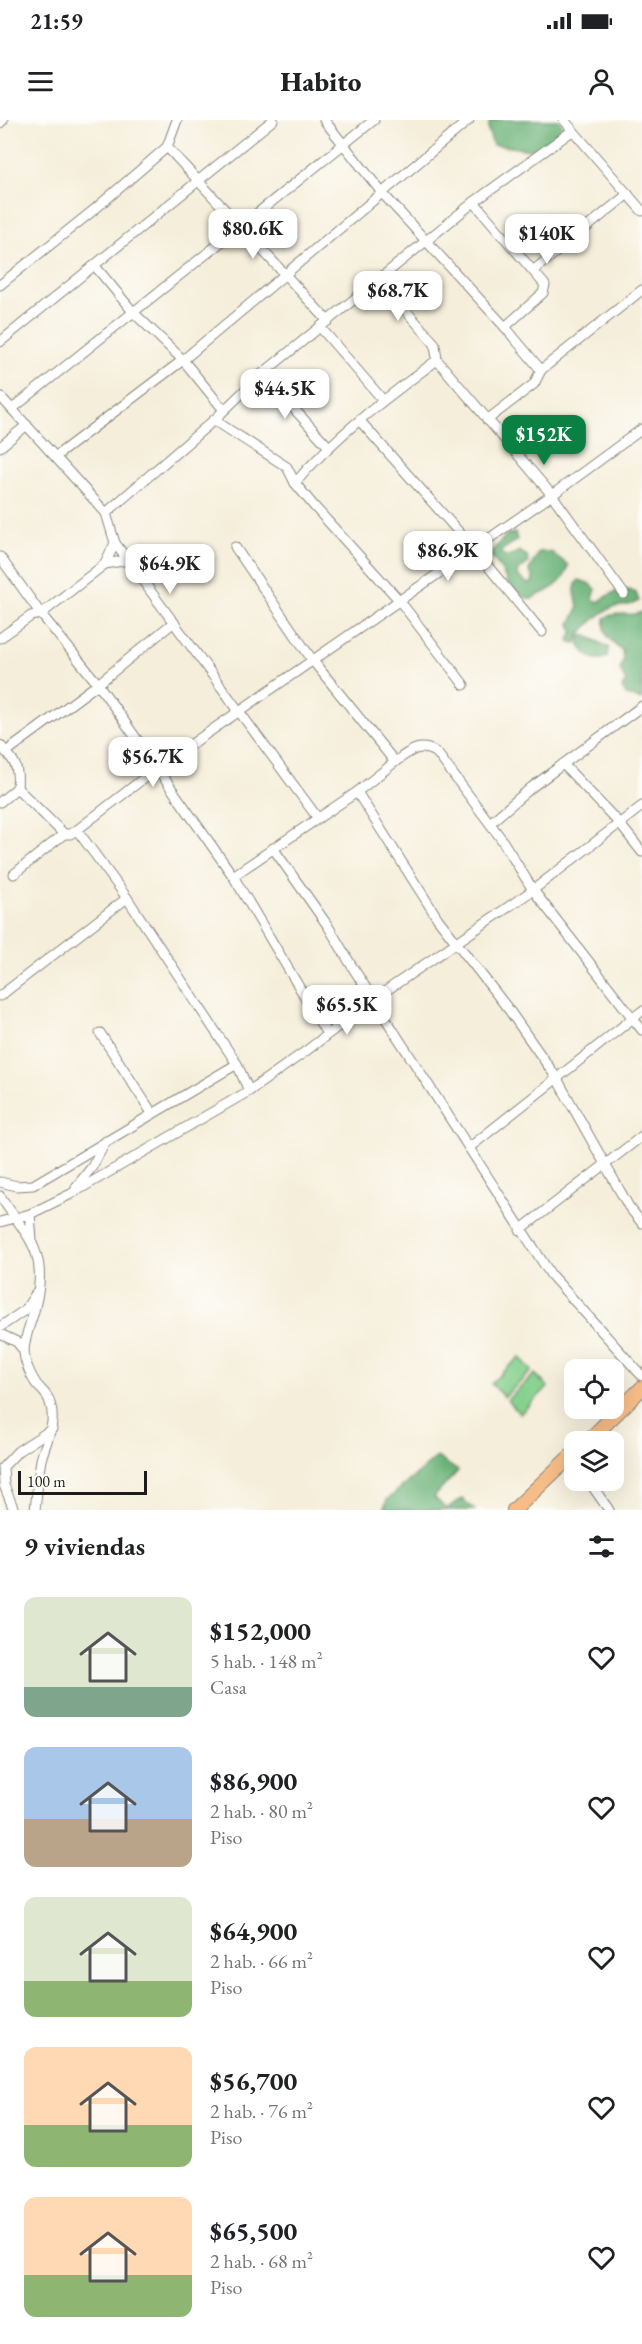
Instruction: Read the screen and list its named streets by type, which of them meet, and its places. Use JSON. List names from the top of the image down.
{
  "scale_bar": "100 m",
  "page": {
    "status": "21:59",
    "header": "Habito",
    "price": [
      "$80.6K",
      "$140K",
      "$68.7K",
      "$44.5K",
      "$152K",
      "$86.9K",
      "$64.9K",
      "$56.7K",
      "$65.5K"
    ],
    "scale": "100 m",
    "heading": "9 viviendas",
    "list": [
      {
        "name": "$152,000",
        "note": "5 hab. · 148 m² · Casa"
      },
      {
        "name": "$86,900",
        "note": "2 hab. · 80 m² · Piso"
      },
      {
        "name": "$64,900",
        "note": "2 hab. · 66 m² · Piso"
      },
      {
        "name": "$56,700",
        "note": "2 hab. · 76 m² · Piso"
      },
      {
        "name": "$65,500",
        "note": "2 hab. · 68 m² · Piso"
      }
    ]
  }
}
